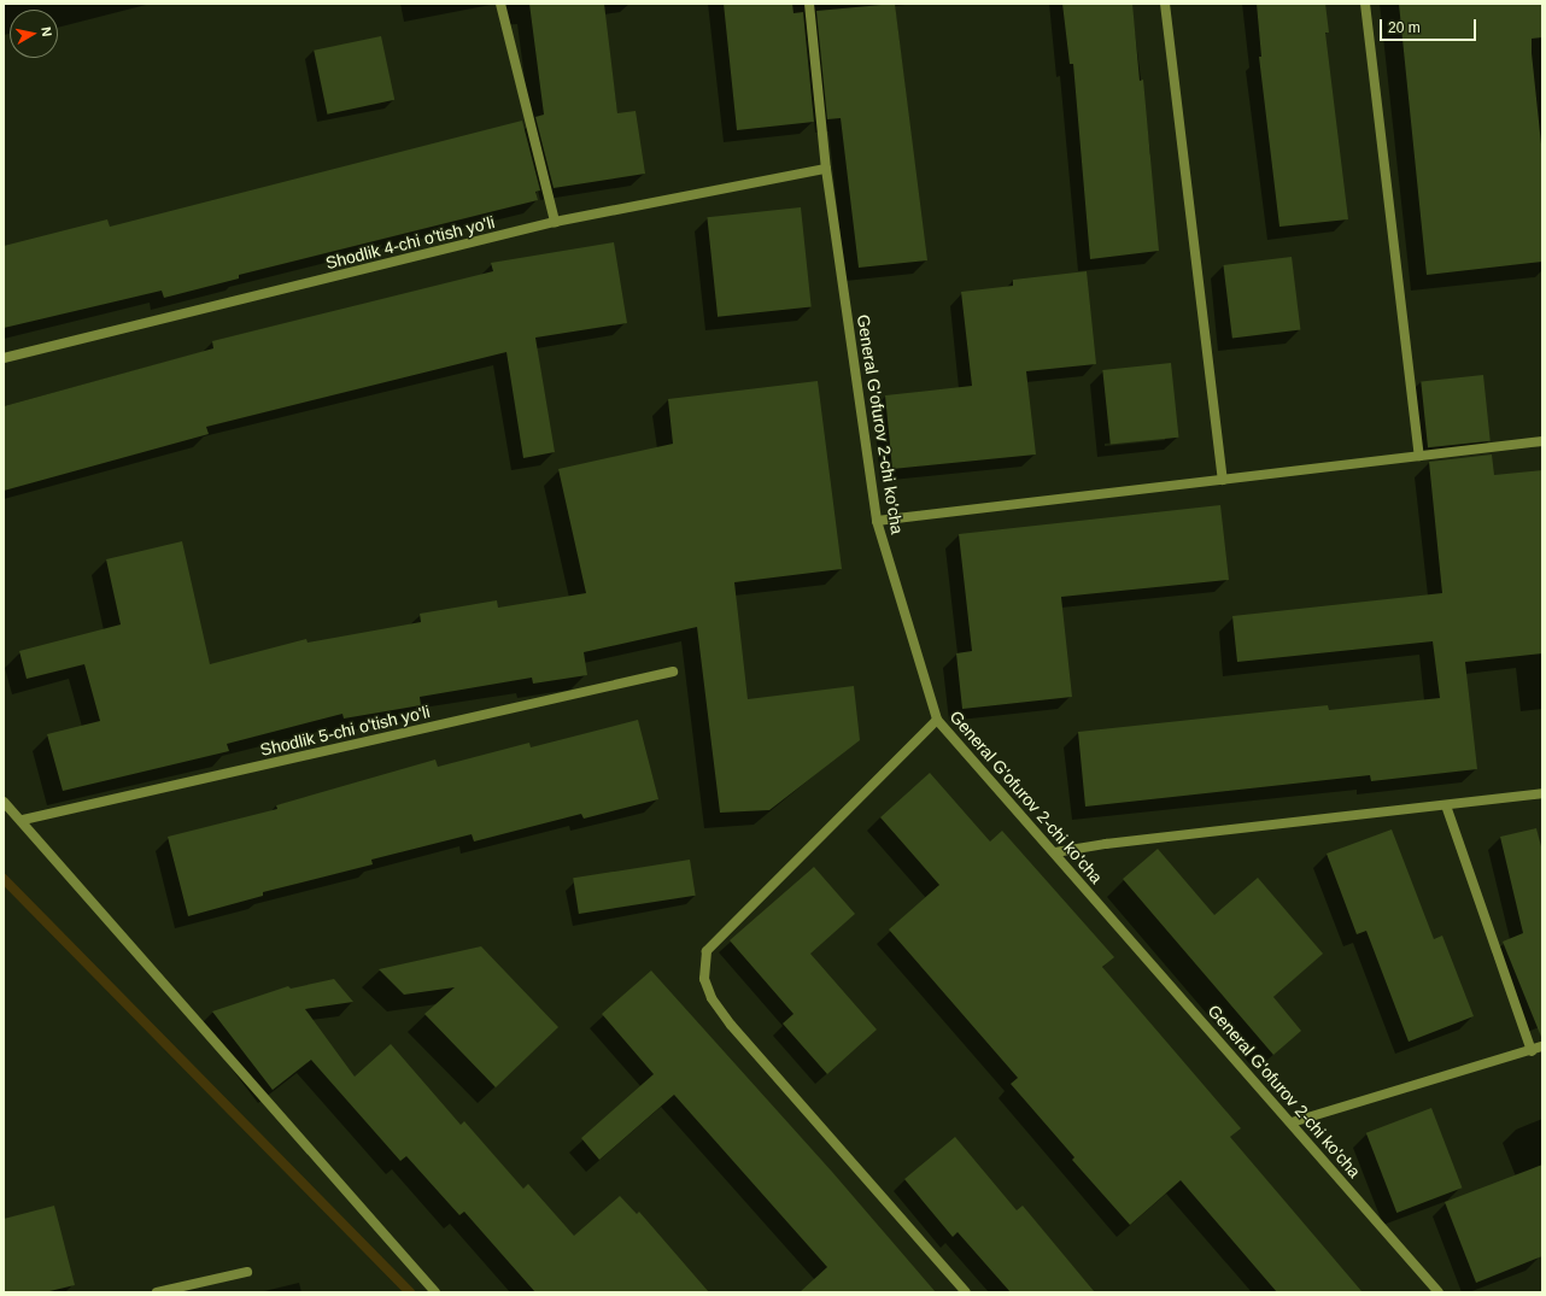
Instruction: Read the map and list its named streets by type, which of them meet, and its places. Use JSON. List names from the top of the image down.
{
  "streets": {
    "street": ["Shodlik 4-chi o'tish yo'li", "General G'ofurov 2-chi ko'cha", "Shodlik 5-chi o'tish yo'li"]
  },
  "crossings": [
    ["Shodlik 4-chi o'tish yo'li", "General G'ofurov 2-chi ko'cha"]
  ],
  "scale_bar": "20 m",
  "north": "right"
}
